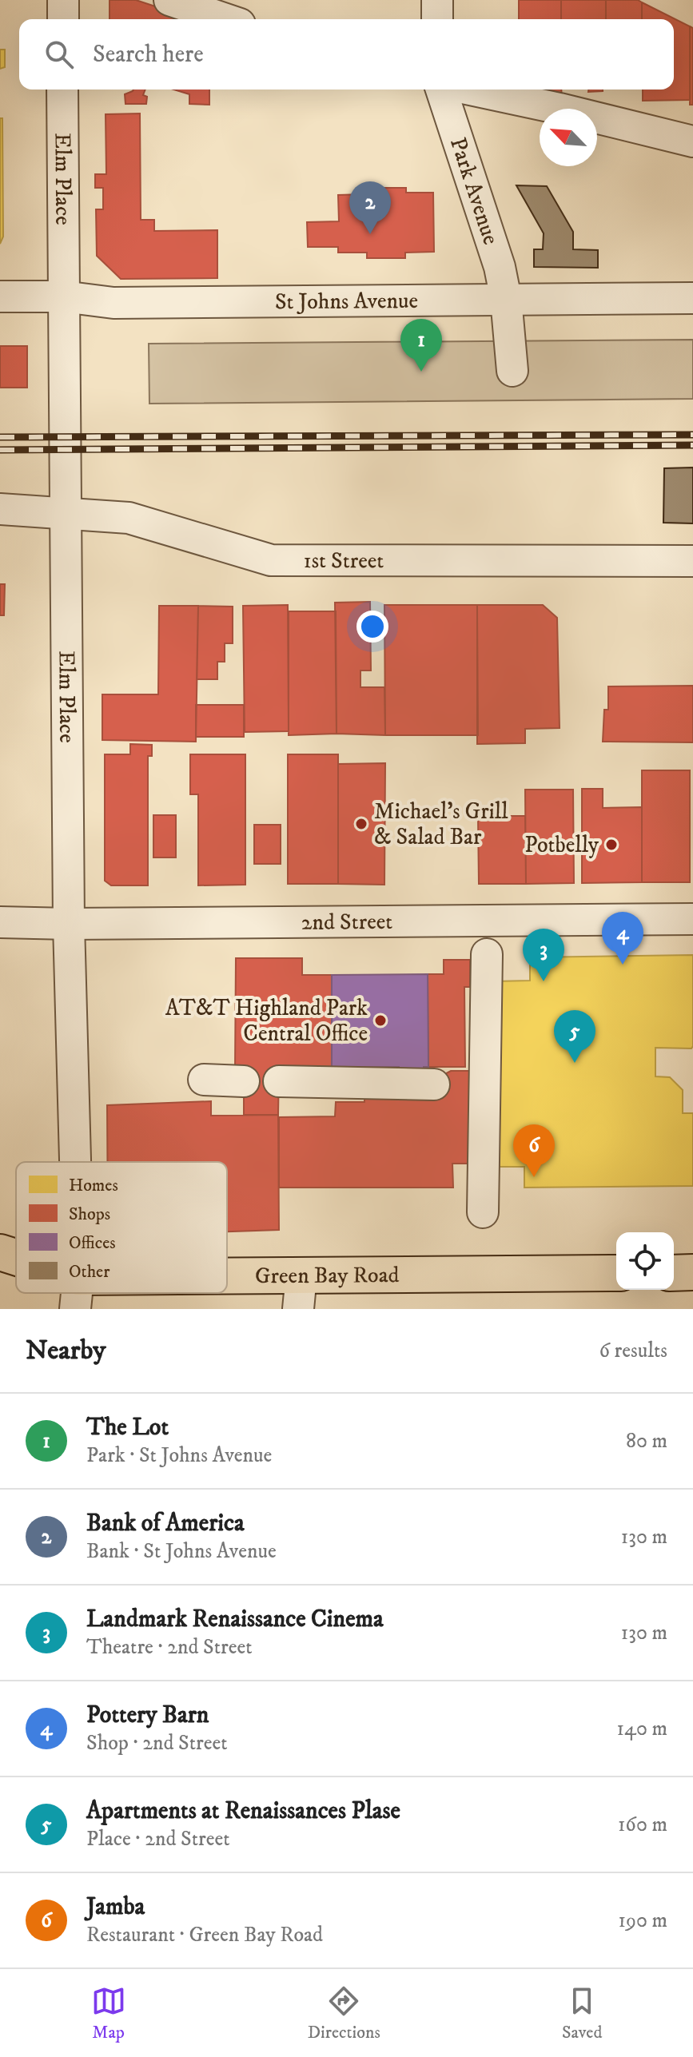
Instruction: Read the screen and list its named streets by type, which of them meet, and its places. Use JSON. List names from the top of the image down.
{
  "streets": {
    "main road": ["Green Bay Road"],
    "street": [
      "Elm Place",
      "Park Avenue",
      "St Johns Avenue",
      "1st Street",
      "2nd Street"
    ]
  },
  "crossings": [
    ["Elm Place", "St Johns Avenue"],
    ["Elm Place", "1st Street"],
    ["Elm Place", "2nd Street"],
    ["Park Avenue", "St Johns Avenue"]
  ],
  "places": ["Michael’s Grill & Salad Bar", "Potbelly", "AT&T Highland Park Central Office"],
  "legend": [
    "Homes",
    "Shops",
    "Offices",
    "Other"
  ],
  "north": "top left",
  "page": {
    "search": "Search here",
    "pins": [
      "2",
      "1",
      "4",
      "3",
      "5",
      "6"
    ],
    "heading": ["Nearby", "6 results"],
    "list": [
      {
        "mark": "1",
        "name": "The Lot",
        "note": "Park · St Johns Avenue",
        "value": "80 m"
      },
      {
        "mark": "2",
        "name": "Bank of America",
        "note": "Bank · St Johns Avenue",
        "value": "130 m"
      },
      {
        "mark": "3",
        "name": "Landmark Renaissance Cinema",
        "note": "Theatre · 2nd Street",
        "value": "130 m"
      },
      {
        "mark": "4",
        "name": "Pottery Barn",
        "note": "Shop · 2nd Street",
        "value": "140 m"
      },
      {
        "mark": "5",
        "name": "Apartments at Renaissances Plase",
        "note": "Place · 2nd Street",
        "value": "160 m"
      },
      {
        "mark": "6",
        "name": "Jamba",
        "note": "Restaurant · Green Bay Road",
        "value": "190 m"
      }
    ],
    "nav": ["Map", "Directions", "Saved"]
  }
}
